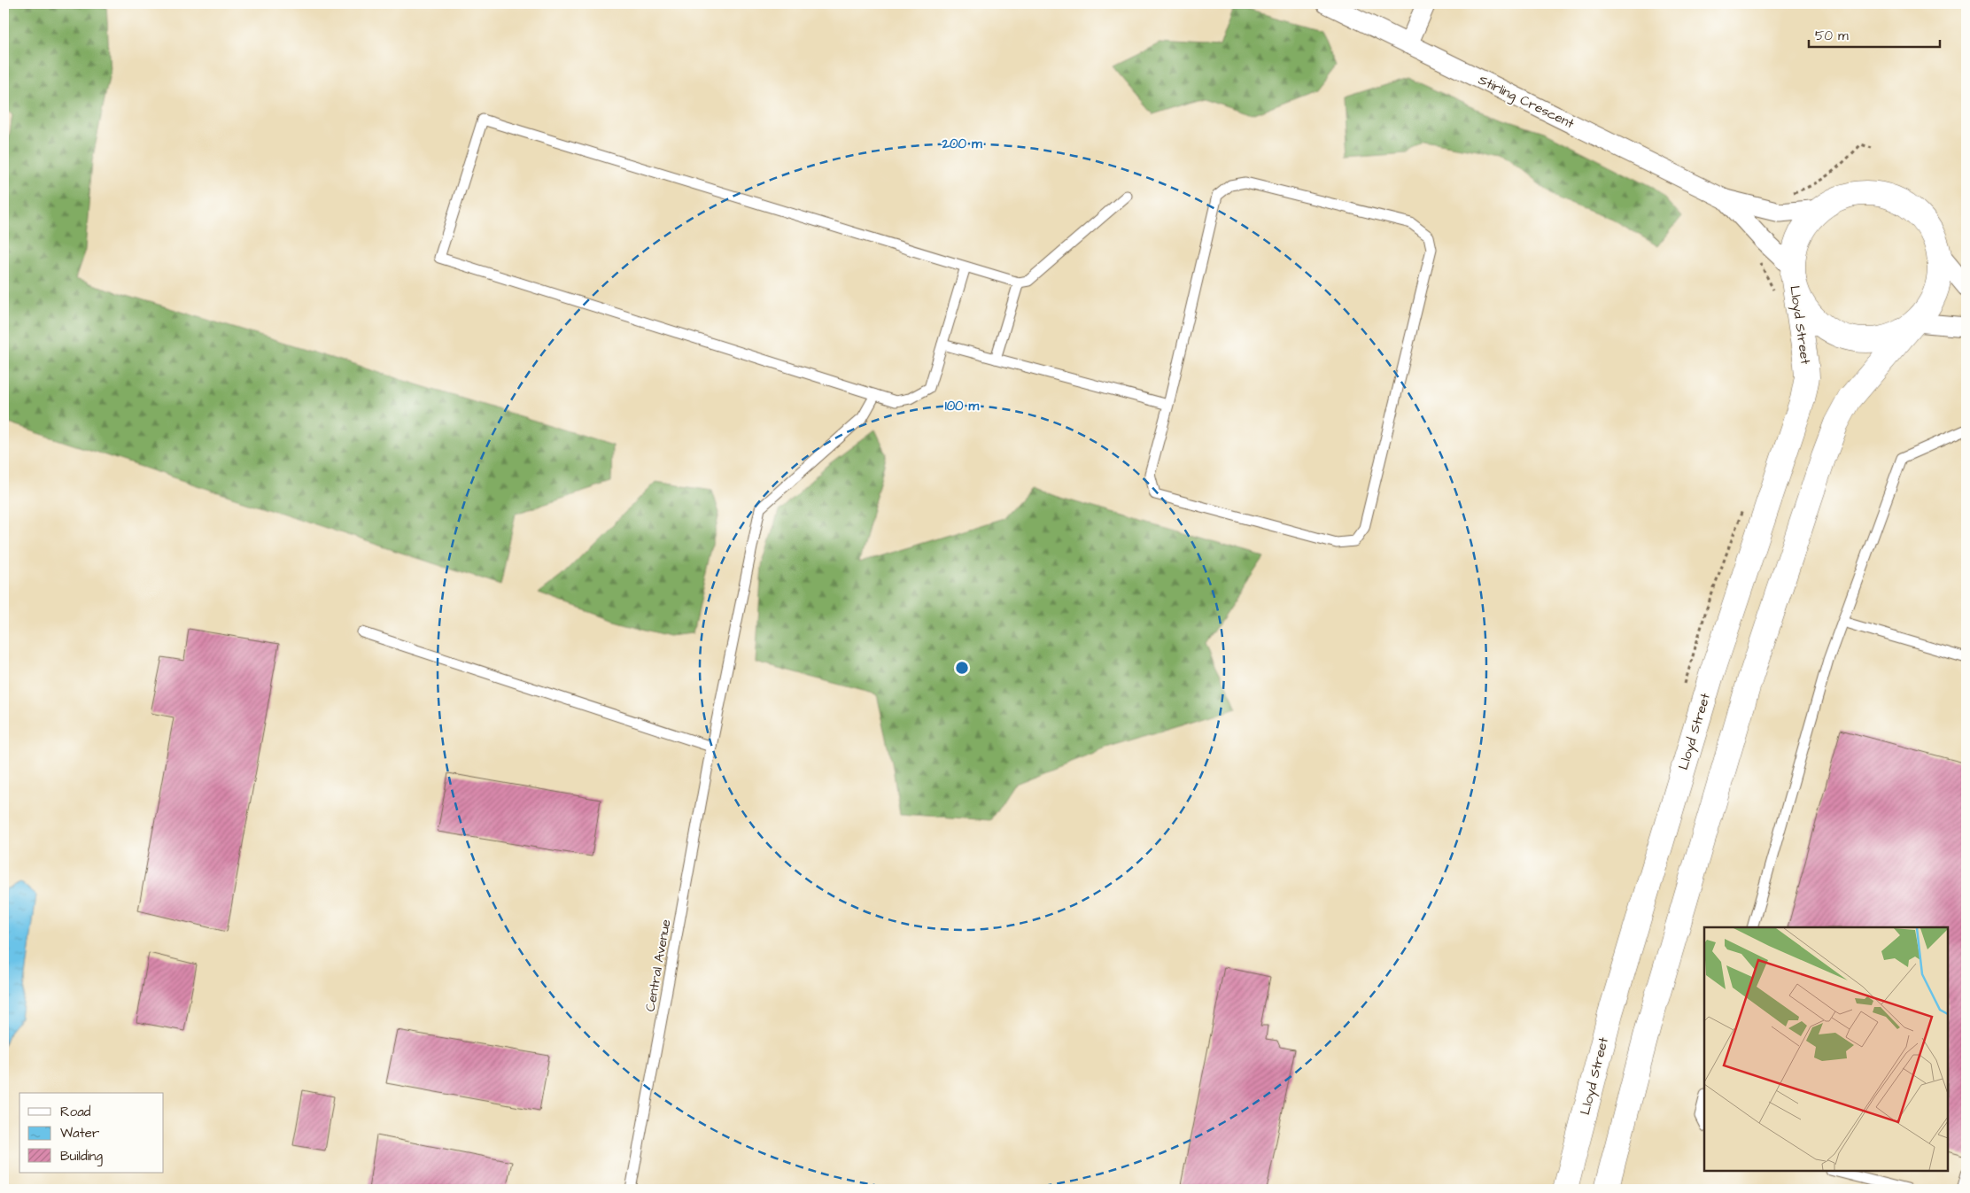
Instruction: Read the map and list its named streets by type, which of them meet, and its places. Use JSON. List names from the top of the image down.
{
  "streets": {
    "main road": ["Lloyd Street"],
    "street": ["Stirling Crescent"],
    "lane": ["Central Avenue"]
  },
  "crossings": [
    ["Stirling Crescent", "Lloyd Street"]
  ],
  "legend": ["Road", "Water", "Building"],
  "scale_bar": "50 m",
  "rings": ["200 m", "100 m"]
}
